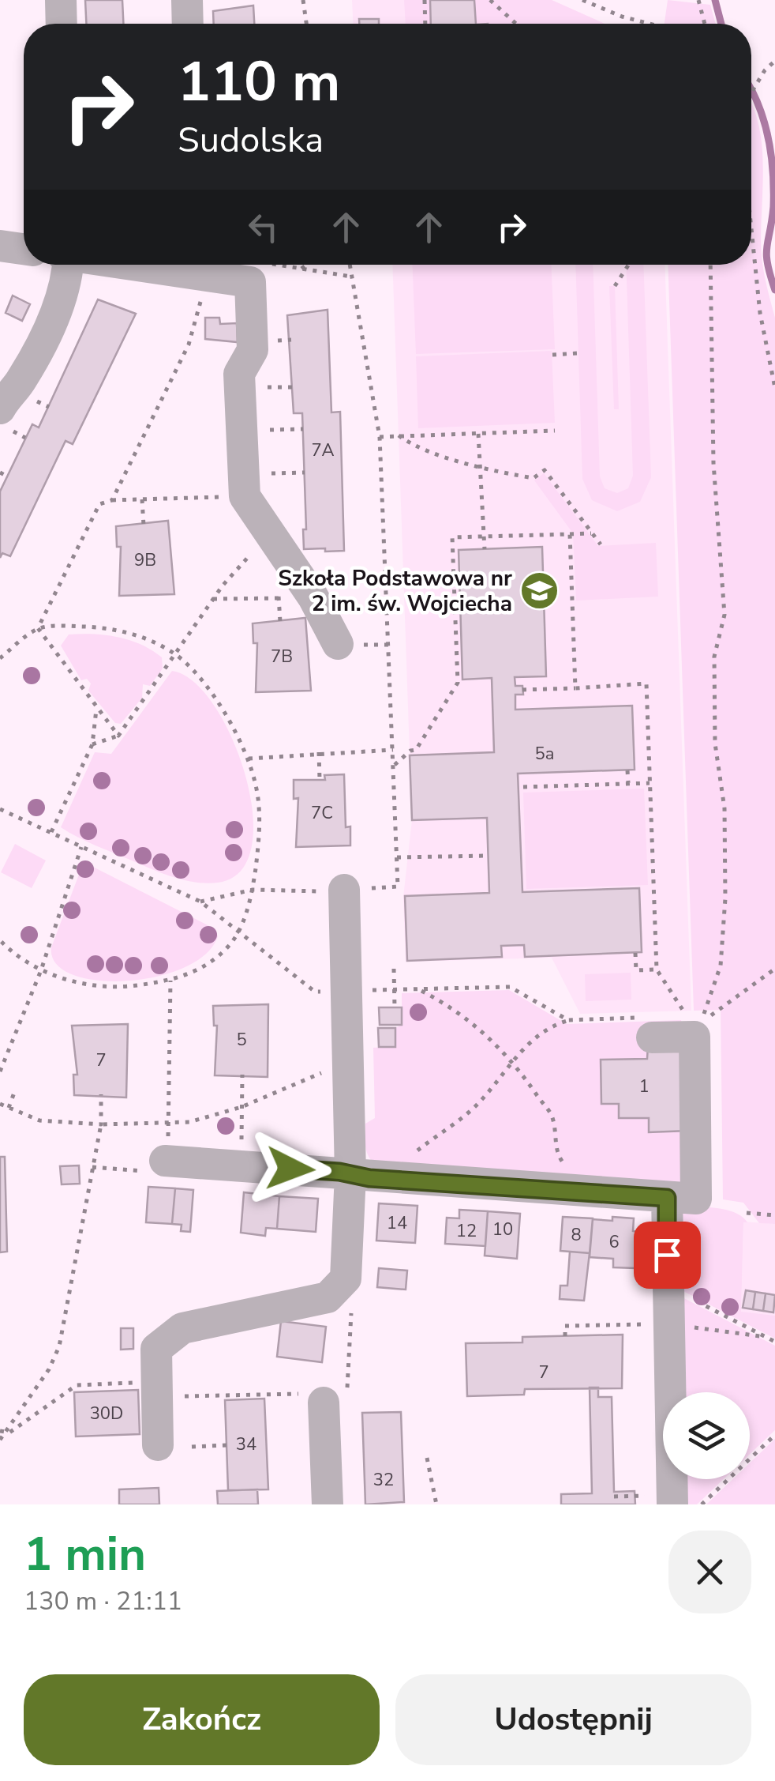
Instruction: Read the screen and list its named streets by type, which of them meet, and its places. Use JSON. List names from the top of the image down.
{
  "places": {
    "school or university": ["Szkoła Podstawowa nr 2 im. św. Wojciecha"]
  },
  "house_numbers": [
    "7A",
    "9B",
    "7B",
    "5a",
    "7C",
    "5",
    "7",
    "1",
    "14",
    "10",
    "12",
    "8",
    "6",
    "7",
    "30D",
    "34",
    "32"
  ],
  "page": {
    "turn": ["110 m", "Sudolska"],
    "heading": ["1 min", "130 m · 21:11"],
    "buttons": ["Zakończ", "Udostępnij"]
  }
}
